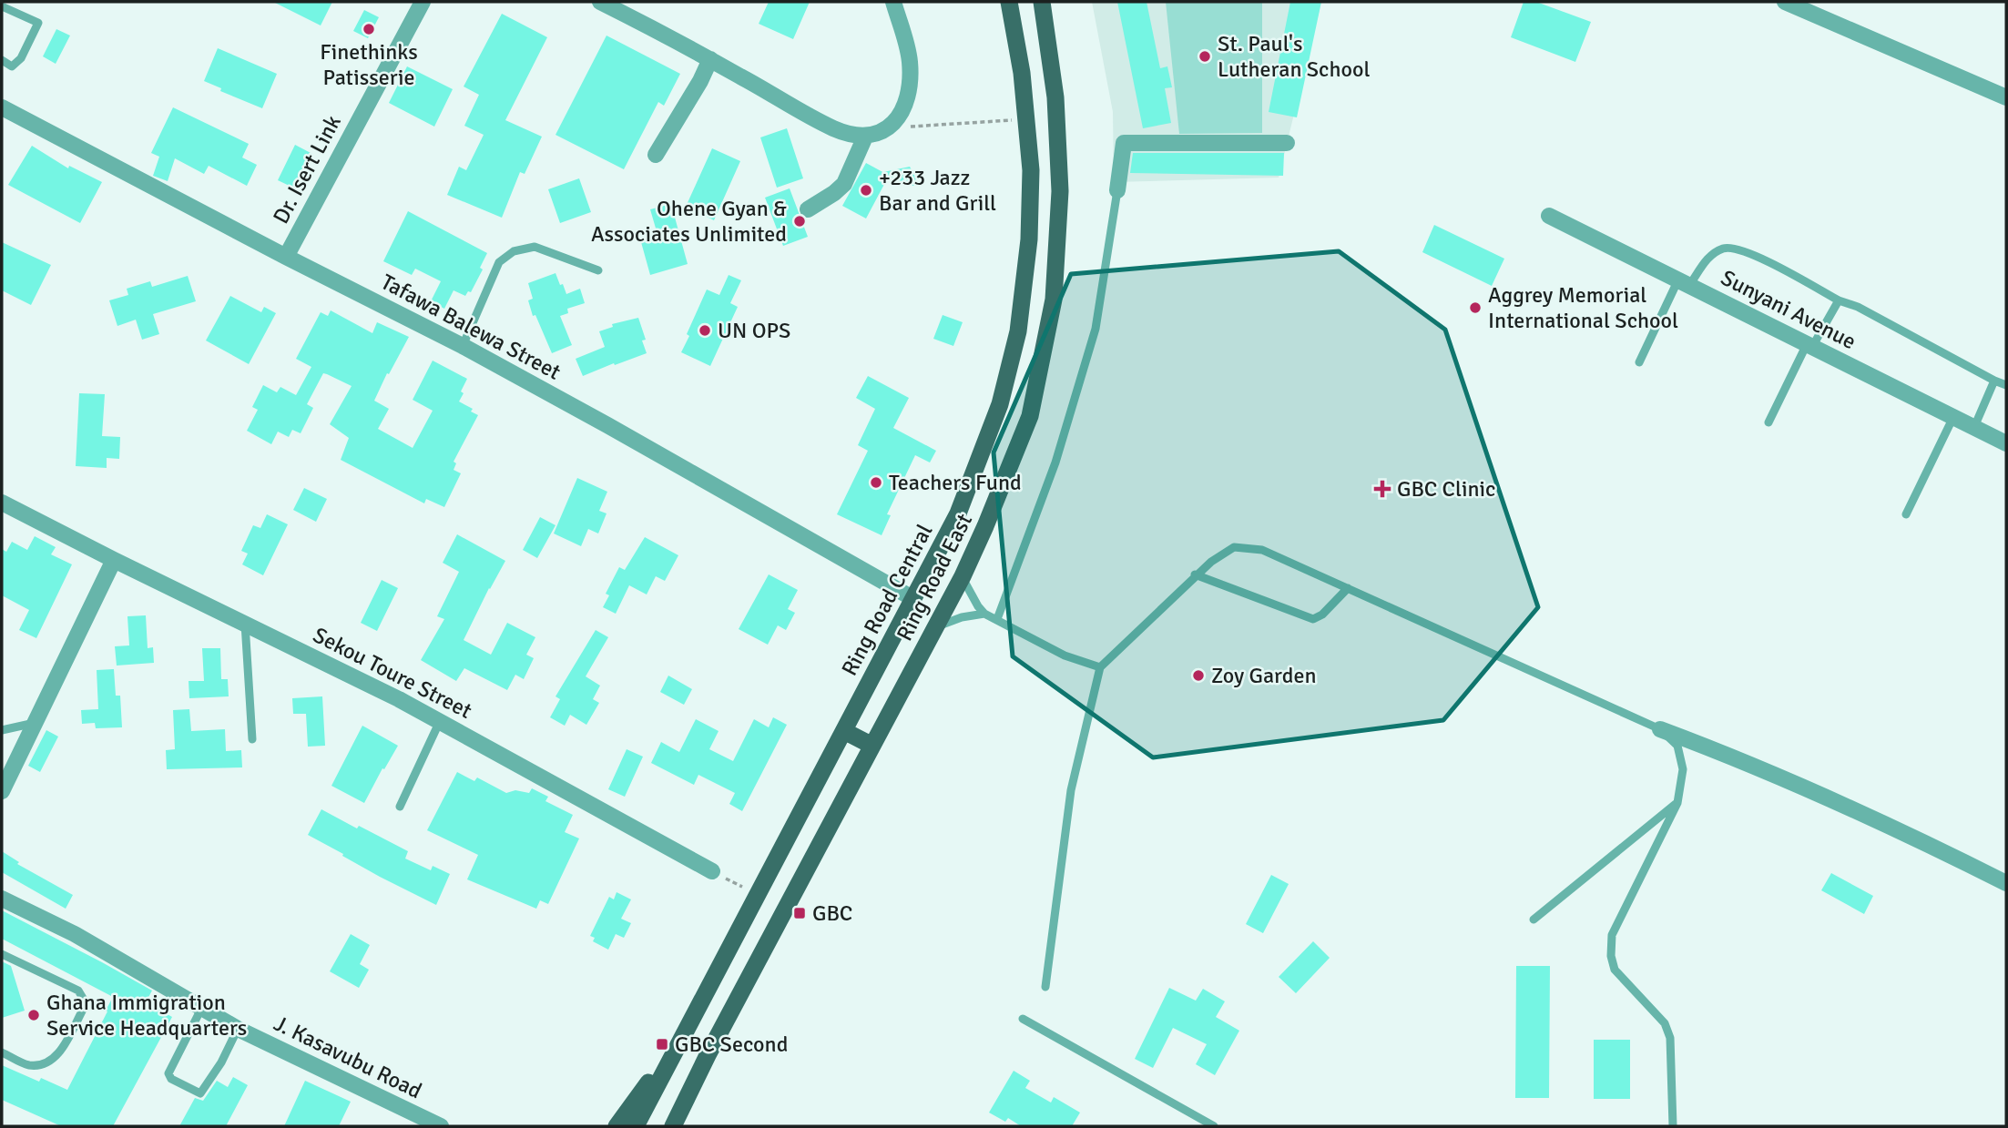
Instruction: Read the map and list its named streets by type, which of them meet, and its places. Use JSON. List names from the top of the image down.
{
  "streets": {
    "main road": ["Ring Road East", "Ring Road Central"],
    "street": [
      "Dr. Isert Link",
      "Sunyani Avenue",
      "Tafawa Balewa Street",
      "Sekou Toure Street",
      "J. Kasavubu Road"
    ]
  },
  "crossings": [
    ["Dr. Isert Link", "Tafawa Balewa Street"],
    ["Tafawa Balewa Street", "Ring Road Central"]
  ],
  "places": {
    "other": [
      "Finethinks Patisserie",
      "St. Paul's Lutheran School",
      "+233 Jazz Bar and Grill",
      "Ohene Gyan & Associates Unlimited",
      "Aggrey Memorial International School",
      "UN OPS",
      "Teachers Fund",
      "Zoy Garden",
      "Ghana Immigration Service Headquarters"
    ],
    "health": ["GBC Clinic"],
    "transit": ["GBC", "GBC Second"]
  }
}
